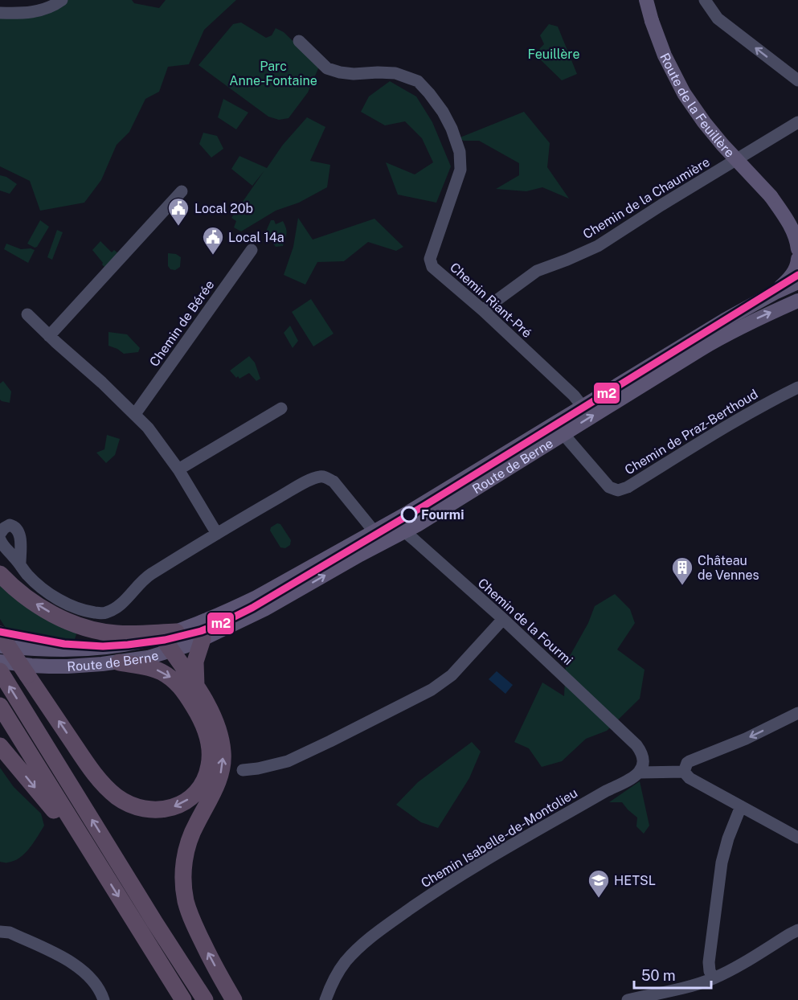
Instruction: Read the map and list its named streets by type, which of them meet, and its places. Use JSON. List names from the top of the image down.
{
  "streets": {
    "main road": ["Route de la Feuillère", "Route de Berne"],
    "street": [
      "Chemin de la Chaumière",
      "Chemin Riant-Pré",
      "Chemin de Bérée",
      "Chemin de Praz-Berthoud",
      "Chemin de la Fourmi",
      "Chemin Isabelle-de-Montolieu"
    ]
  },
  "crossings": [
    ["Chemin de la Chaumière", "Chemin Riant-Pré"],
    ["Chemin Riant-Pré", "Route de Berne"],
    ["Chemin de Praz-Berthoud", "Route de Berne"],
    ["Route de Berne", "Chemin de la Fourmi"],
    ["Chemin de la Fourmi", "Chemin Isabelle-de-Montolieu"]
  ],
  "parks": ["Feuillère", "Parc Anne-Fontaine"],
  "places": {
    "public building": ["Local 20b", "Local 14a"],
    "other": ["Fourmi"],
    "building": ["Château de Vennes"],
    "school or university": ["HETSL"]
  },
  "lines": ["transit line m2"],
  "scale_bar": "50 m"
}
